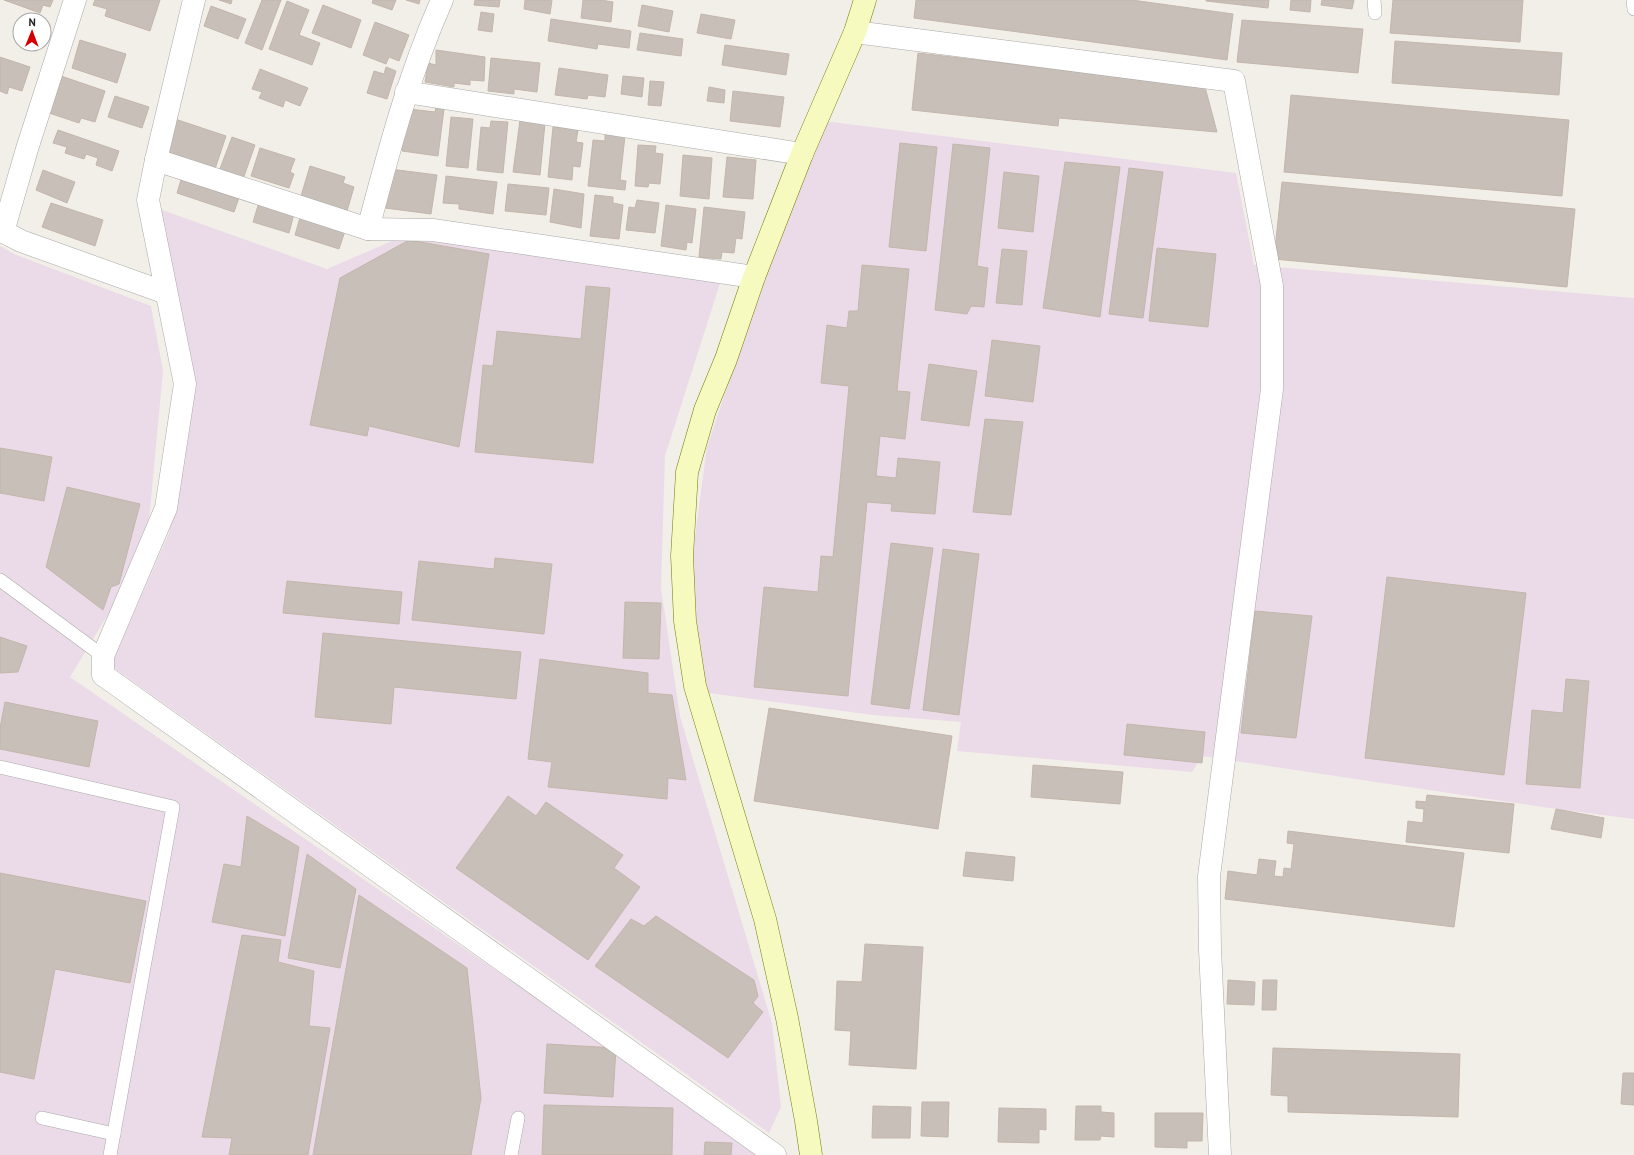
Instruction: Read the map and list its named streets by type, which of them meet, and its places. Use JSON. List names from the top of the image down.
{
  "north": "top"
}
